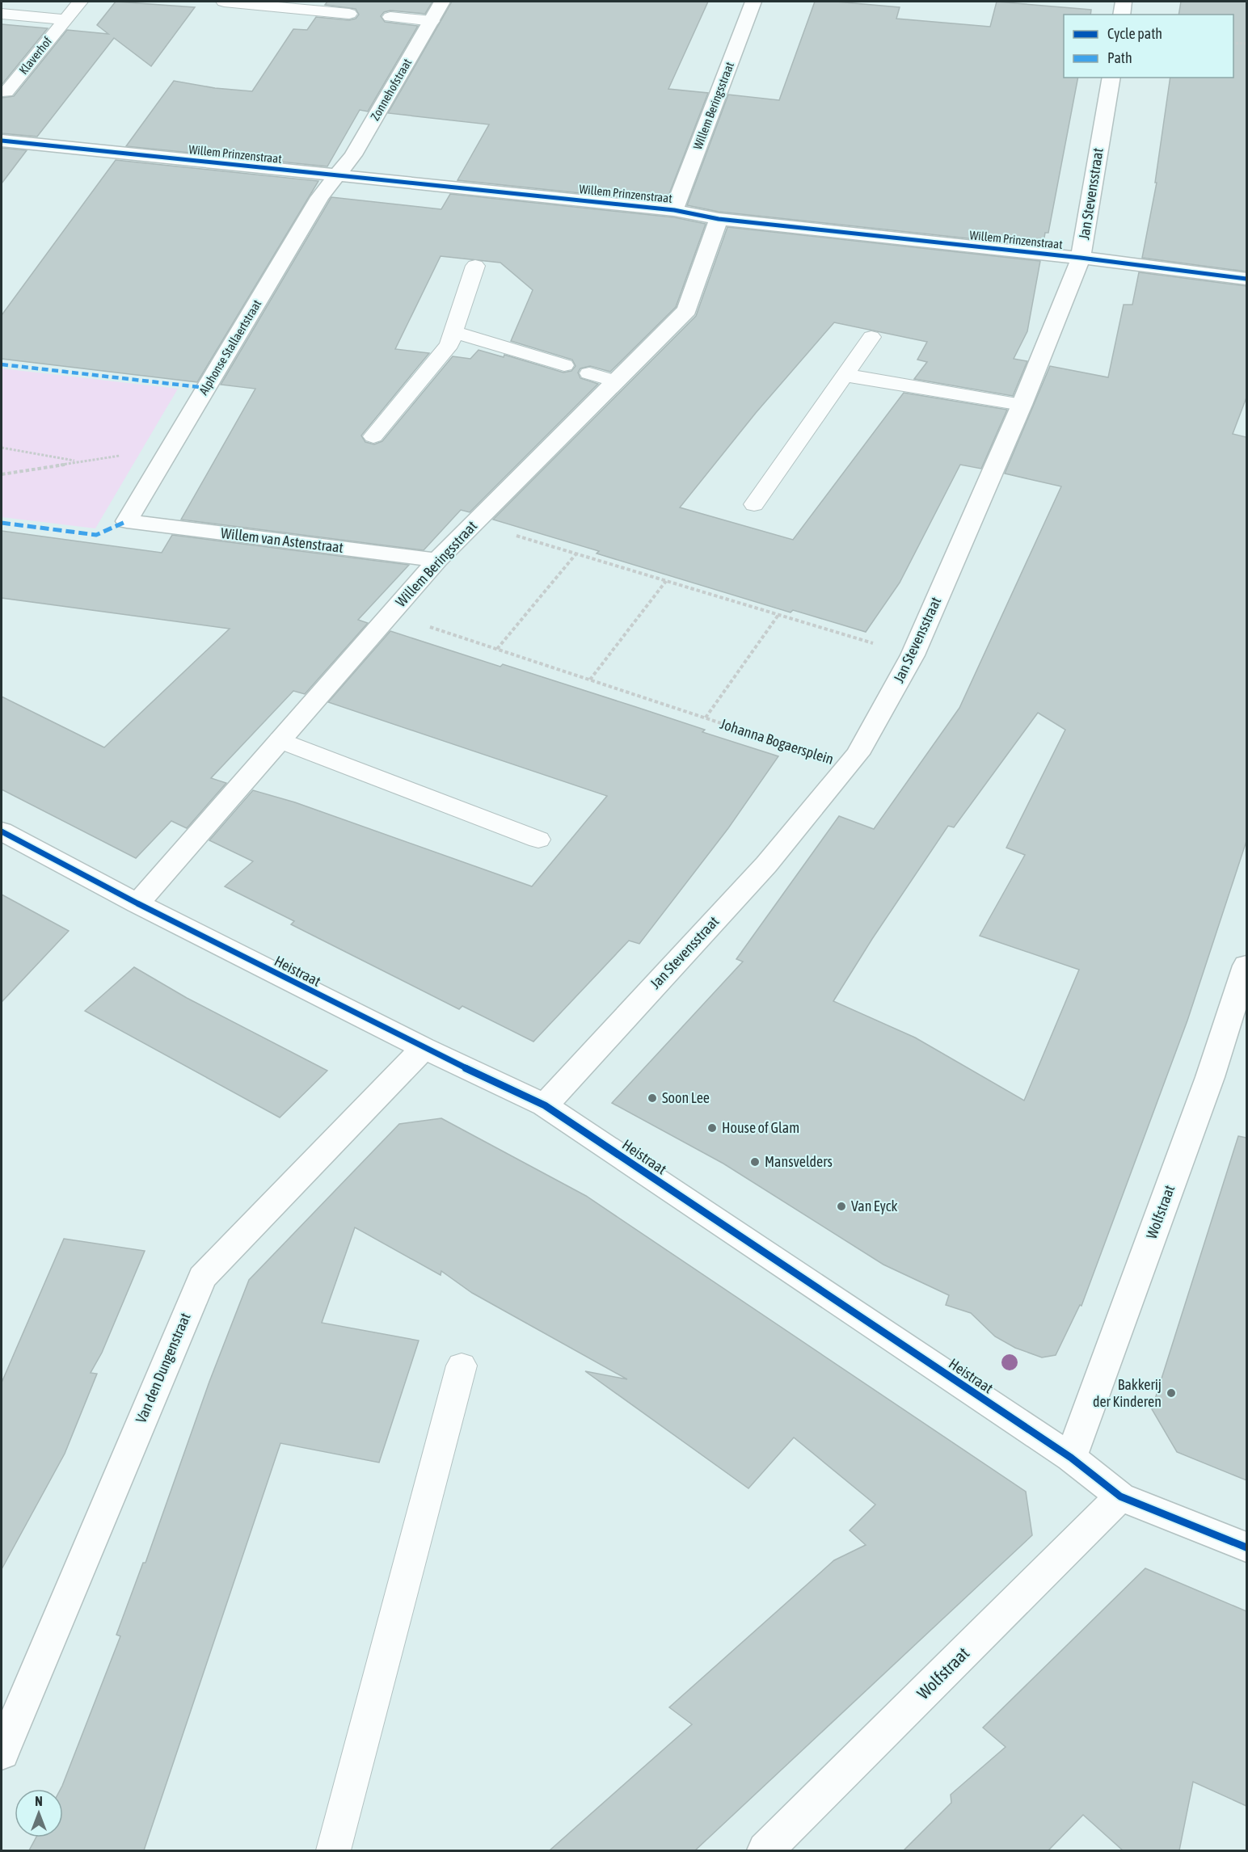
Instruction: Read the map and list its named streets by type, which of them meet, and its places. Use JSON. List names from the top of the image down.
{
  "streets": {
    "street": [
      "Zonnehofstraat",
      "Willem Beringsstraat",
      "Willem Prinzenstraat",
      "Jan Stevensstraat",
      "Alphonse Stallaertstraat",
      "Willem van Astenstraat",
      "Heistraat",
      "Wolfstraat",
      "Van den Dungenstraat"
    ],
    "lane": ["Klaverhof"],
    "path": ["Johanna Bogaersplein"]
  },
  "crossings": [
    ["Zonnehofstraat", "Willem Prinzenstraat"],
    ["Zonnehofstraat", "Alphonse Stallaertstraat"],
    ["Willem Beringsstraat", "Willem Prinzenstraat"],
    ["Willem Beringsstraat", "Willem van Astenstraat"],
    ["Willem Beringsstraat", "Johanna Bogaersplein"],
    ["Willem Beringsstraat", "Heistraat"],
    ["Willem Prinzenstraat", "Jan Stevensstraat"],
    ["Willem Prinzenstraat", "Alphonse Stallaertstraat"],
    ["Jan Stevensstraat", "Johanna Bogaersplein"],
    ["Jan Stevensstraat", "Heistraat"],
    ["Alphonse Stallaertstraat", "Willem van Astenstraat"],
    ["Heistraat", "Wolfstraat"],
    ["Heistraat", "Van den Dungenstraat"]
  ],
  "places": [
    "Soon Lee",
    "House of Glam",
    "Mansvelders",
    "Van Eyck",
    "Bakkerij der Kinderen"
  ],
  "legend": ["Cycle path", "Path"],
  "north": "top"
}
